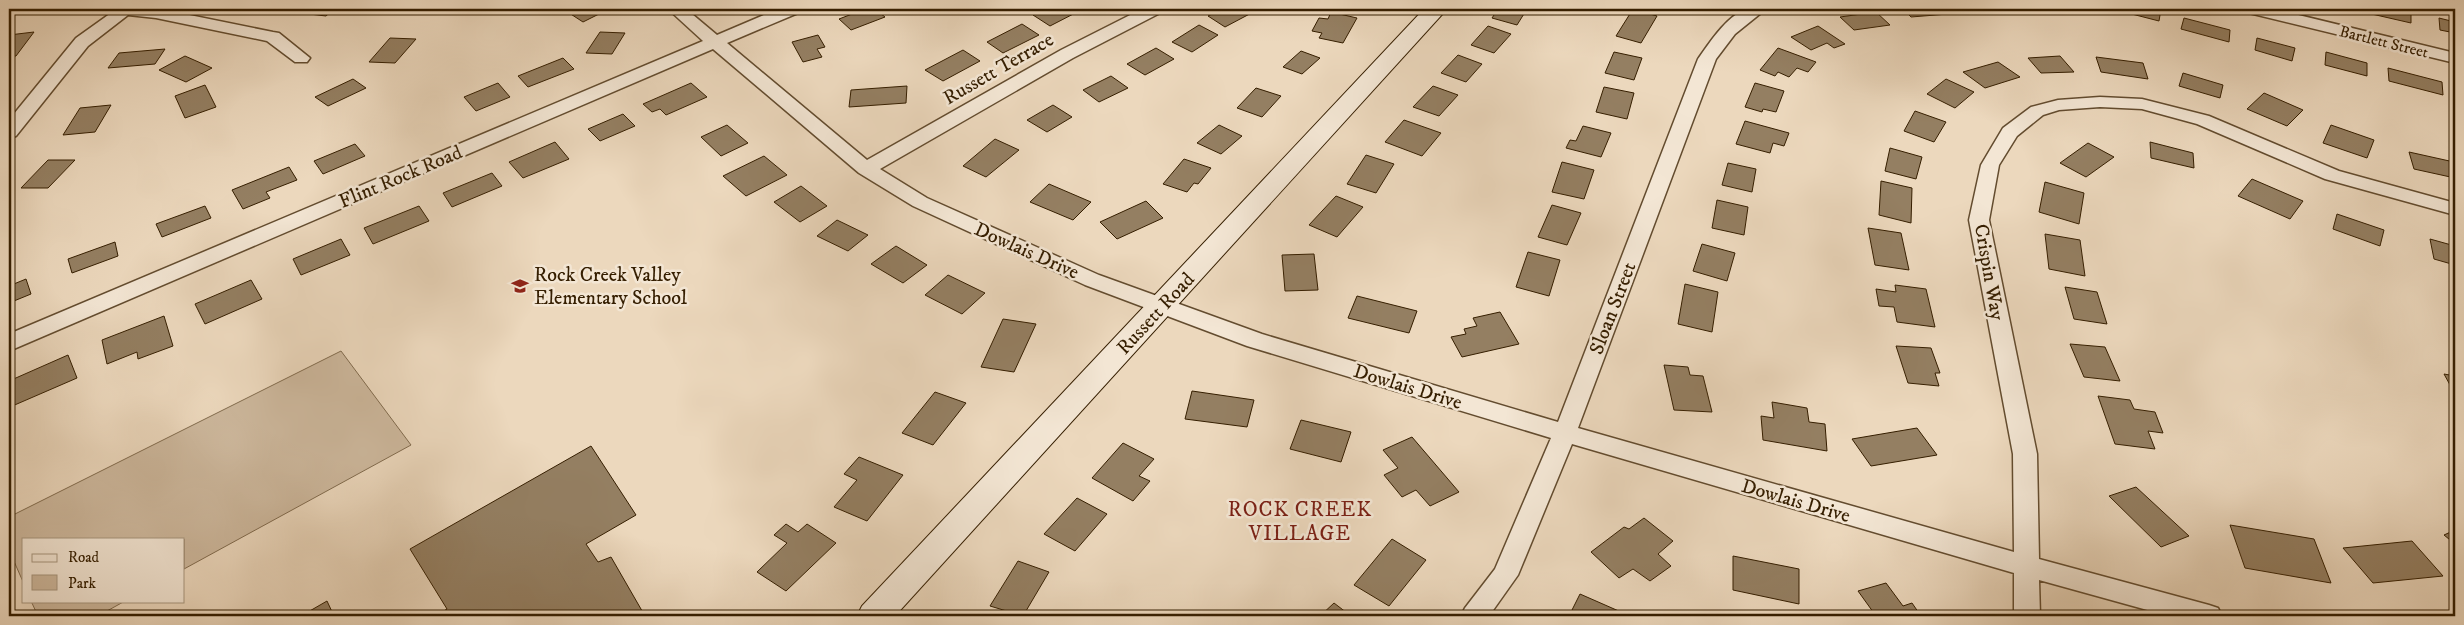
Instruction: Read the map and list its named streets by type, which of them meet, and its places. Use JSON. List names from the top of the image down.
{
  "streets": {
    "street": [
      "Bartlett Street",
      "Russett Terrace",
      "Flint Rock Road",
      "Dowlais Drive",
      "Crispin Way",
      "Sloan Street",
      "Russett Road"
    ]
  },
  "crossings": [
    ["Russett Terrace", "Dowlais Drive"],
    ["Flint Rock Road", "Dowlais Drive"],
    ["Dowlais Drive", "Crispin Way"],
    ["Dowlais Drive", "Sloan Street"],
    ["Dowlais Drive", "Russett Road"]
  ],
  "districts": ["ROCK CREEK VILLAGE"],
  "places": {
    "school or university": ["Rock Creek Valley Elementary School"]
  },
  "legend": ["Road", "Park"]
}
